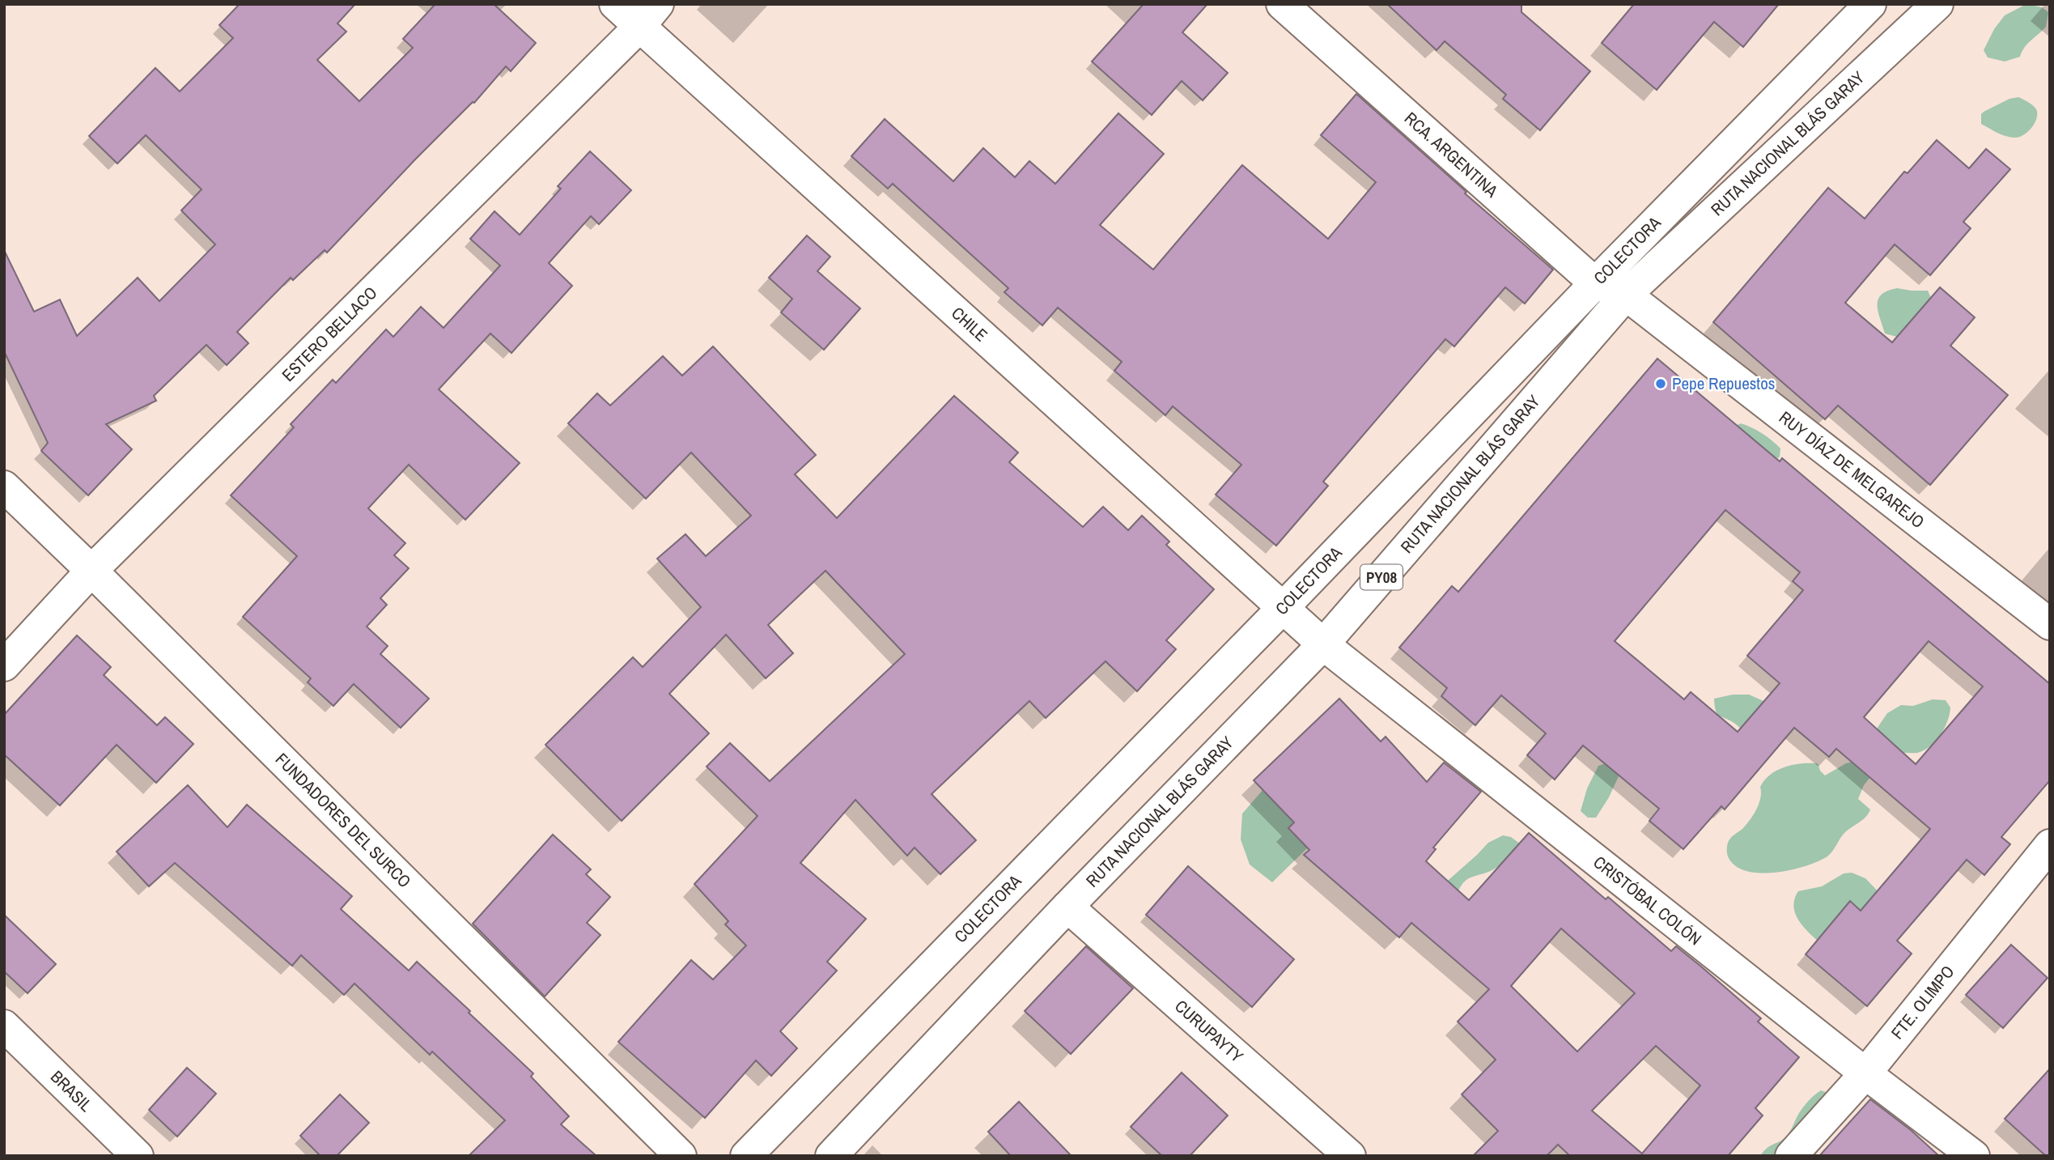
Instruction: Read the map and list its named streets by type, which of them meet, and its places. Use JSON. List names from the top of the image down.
{
  "streets": {
    "main road": [
      "RUTA NACIONAL BLÁS GARAY",
      "RCA. ARGENTINA",
      "COLECTORA",
      "CHILE",
      "ESTERO BELLACO",
      "RUY DÍAZ DE MELGAREJO",
      "PY08",
      "FUNDADORES DEL SURCO",
      "CRISTÓBAL COLÓN",
      "FTE. OLIMPO",
      "CURUPAYTY",
      "BRASIL"
    ]
  },
  "crossings": [
    ["RUTA NACIONAL BLÁS GARAY", "RCA. ARGENTINA"],
    ["RUTA NACIONAL BLÁS GARAY", "CHILE"],
    ["RUTA NACIONAL BLÁS GARAY", "RUY DÍAZ DE MELGAREJO"],
    ["RUTA NACIONAL BLÁS GARAY", "CRISTÓBAL COLÓN"],
    ["RUTA NACIONAL BLÁS GARAY", "CURUPAYTY"],
    ["RCA. ARGENTINA", "COLECTORA"],
    ["RCA. ARGENTINA", "RUY DÍAZ DE MELGAREJO"],
    ["COLECTORA", "CHILE"],
    ["CHILE", "ESTERO BELLACO"],
    ["CHILE", "CRISTÓBAL COLÓN"],
    ["ESTERO BELLACO", "FUNDADORES DEL SURCO"],
    ["CRISTÓBAL COLÓN", "FTE. OLIMPO"]
  ],
  "places": ["Pepe Repuestos"]
}
